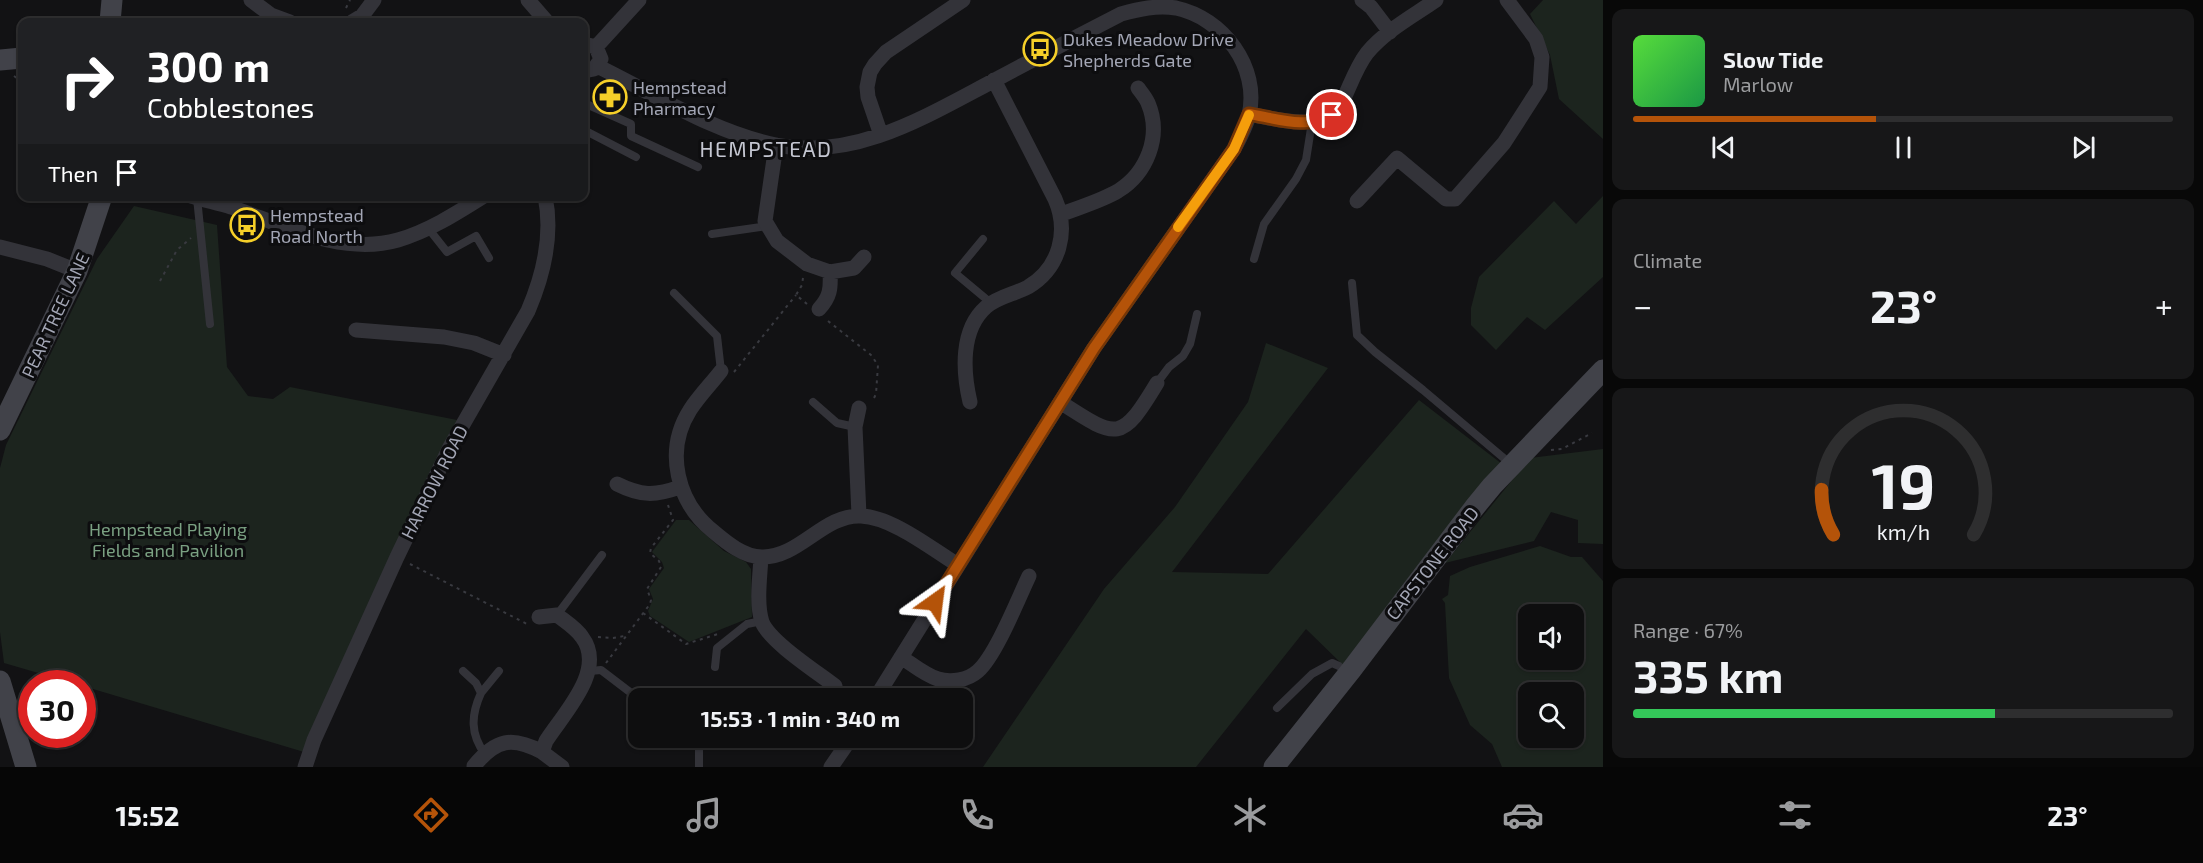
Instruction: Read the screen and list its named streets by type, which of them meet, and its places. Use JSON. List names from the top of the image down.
{
  "streets": {
    "street": ["PEAR TREE LANE", "HARROW ROAD", "CAPSTONE ROAD"]
  },
  "districts": ["HEMPSTEAD"],
  "parks": ["Hempstead Playing Fields and Pavilion"],
  "places": {
    "bus stop": ["Dukes Meadow Drive Shepherds Gate", "Hempstead Road North"],
    "pharmacy": ["Hempstead Pharmacy"]
  },
  "page": {
    "turn": ["300 m", "Cobblestones"],
    "song": ["Slow Tide", "Marlow"],
    "then": "Then",
    "tile": [
      "Climate",
      ["Range · 67%", "335 km"]
    ],
    "heat": ["−", "23°", "+"],
    "limit": "30",
    "trip": "15:53 · 1 min · 340 m",
    "tabs": ["15:52", "23°"],
    "gauge": ["19", "km/h"]
  }
}
